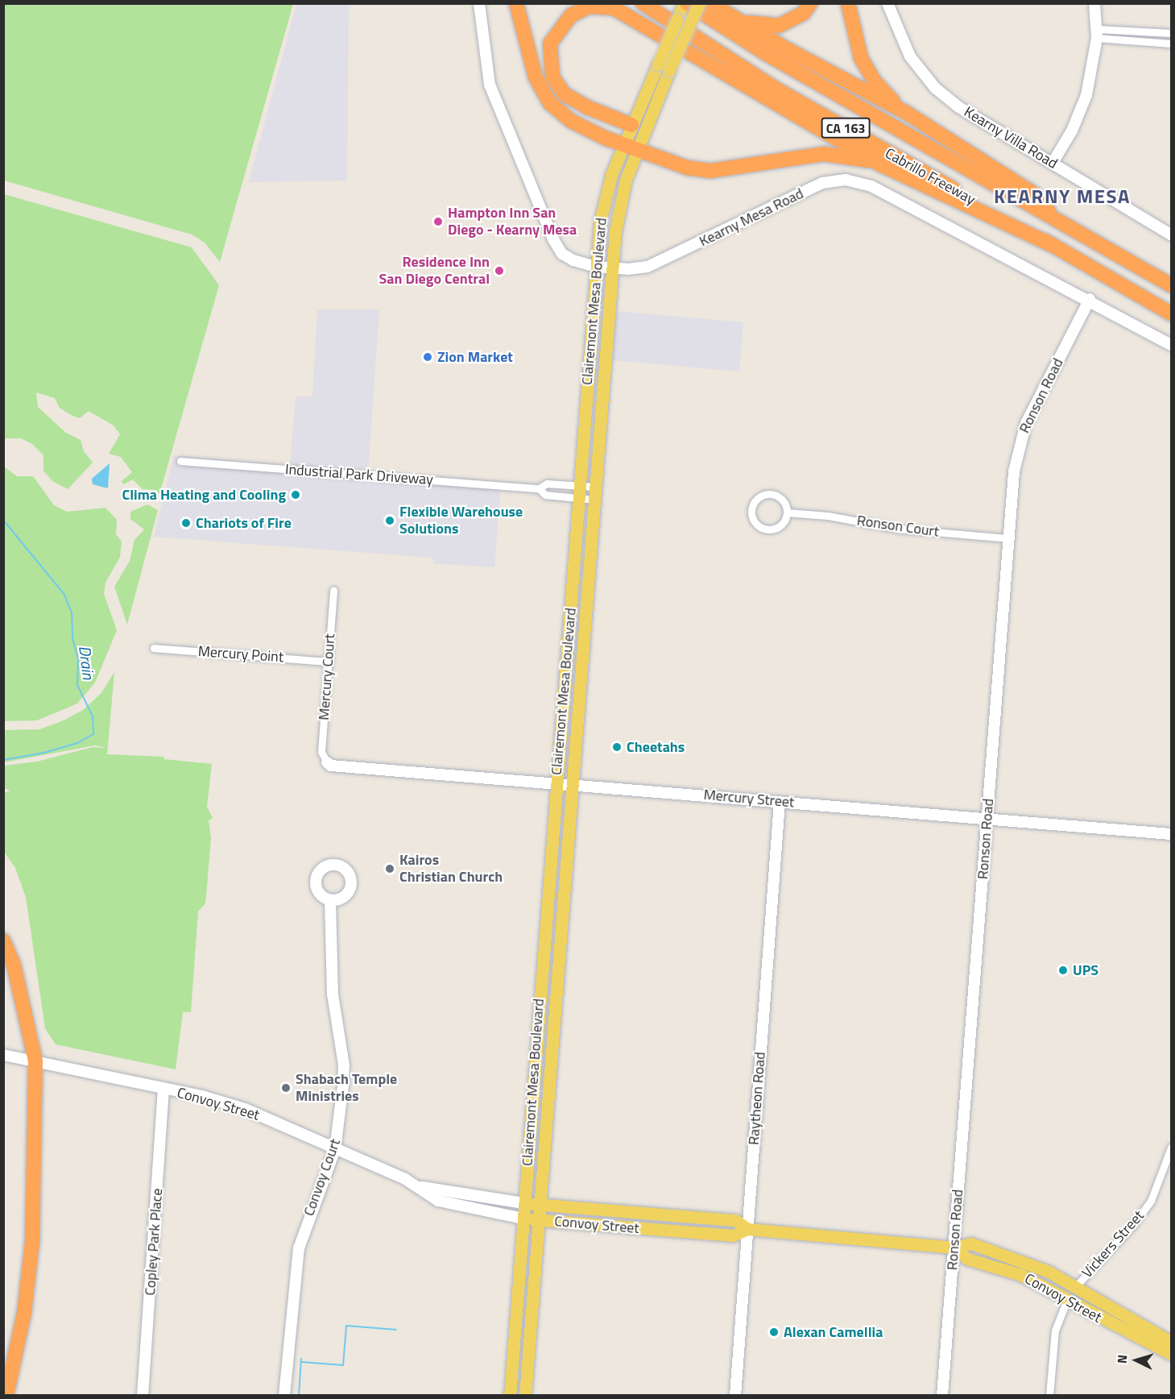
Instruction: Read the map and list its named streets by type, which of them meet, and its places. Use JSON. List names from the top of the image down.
{
  "streets": {
    "highway": ["CA 163", "Cabrillo Freeway"],
    "main road": ["Clairemont Mesa Boulevard", "Convoy Street"],
    "street": [
      "Kearny Villa Road",
      "Kearny Mesa Road",
      "Ronson Road",
      "Industrial Park Driveway",
      "Ronson Court",
      "Mercury Point",
      "Mercury Court",
      "Mercury Street",
      "Raytheon Road",
      "Convoy Court",
      "Copley Park Place",
      "Vickers Street"
    ]
  },
  "crossings": [
    ["Cabrillo Freeway", "Clairemont Mesa Boulevard"],
    ["Kearny Mesa Road", "Clairemont Mesa Boulevard"],
    ["Kearny Mesa Road", "Ronson Road"],
    ["Clairemont Mesa Boulevard", "Industrial Park Driveway"],
    ["Clairemont Mesa Boulevard", "Mercury Street"],
    ["Clairemont Mesa Boulevard", "Convoy Street"],
    ["Ronson Road", "Ronson Court"],
    ["Ronson Road", "Mercury Street"],
    ["Ronson Road", "Convoy Street"],
    ["Mercury Point", "Mercury Court"],
    ["Mercury Court", "Mercury Street"],
    ["Mercury Street", "Raytheon Road"],
    ["Raytheon Road", "Convoy Street"],
    ["Convoy Street", "Convoy Court"],
    ["Convoy Street", "Copley Park Place"],
    ["Convoy Street", "Vickers Street"]
  ],
  "districts": ["KEARNY MESA"],
  "water": ["Drain"],
  "places": [
    "Hampton Inn San Diego - Kearny Mesa",
    "Residence Inn San Diego Central",
    "Zion Market",
    "Clima Heating and Cooling",
    "Flexible Warehouse Solutions",
    "Chariots of Fire",
    "Cheetahs",
    "Kairos Christian Church",
    "UPS",
    "Shabach Temple Ministries",
    "Alexan Camellia"
  ],
  "north": "left"
}
